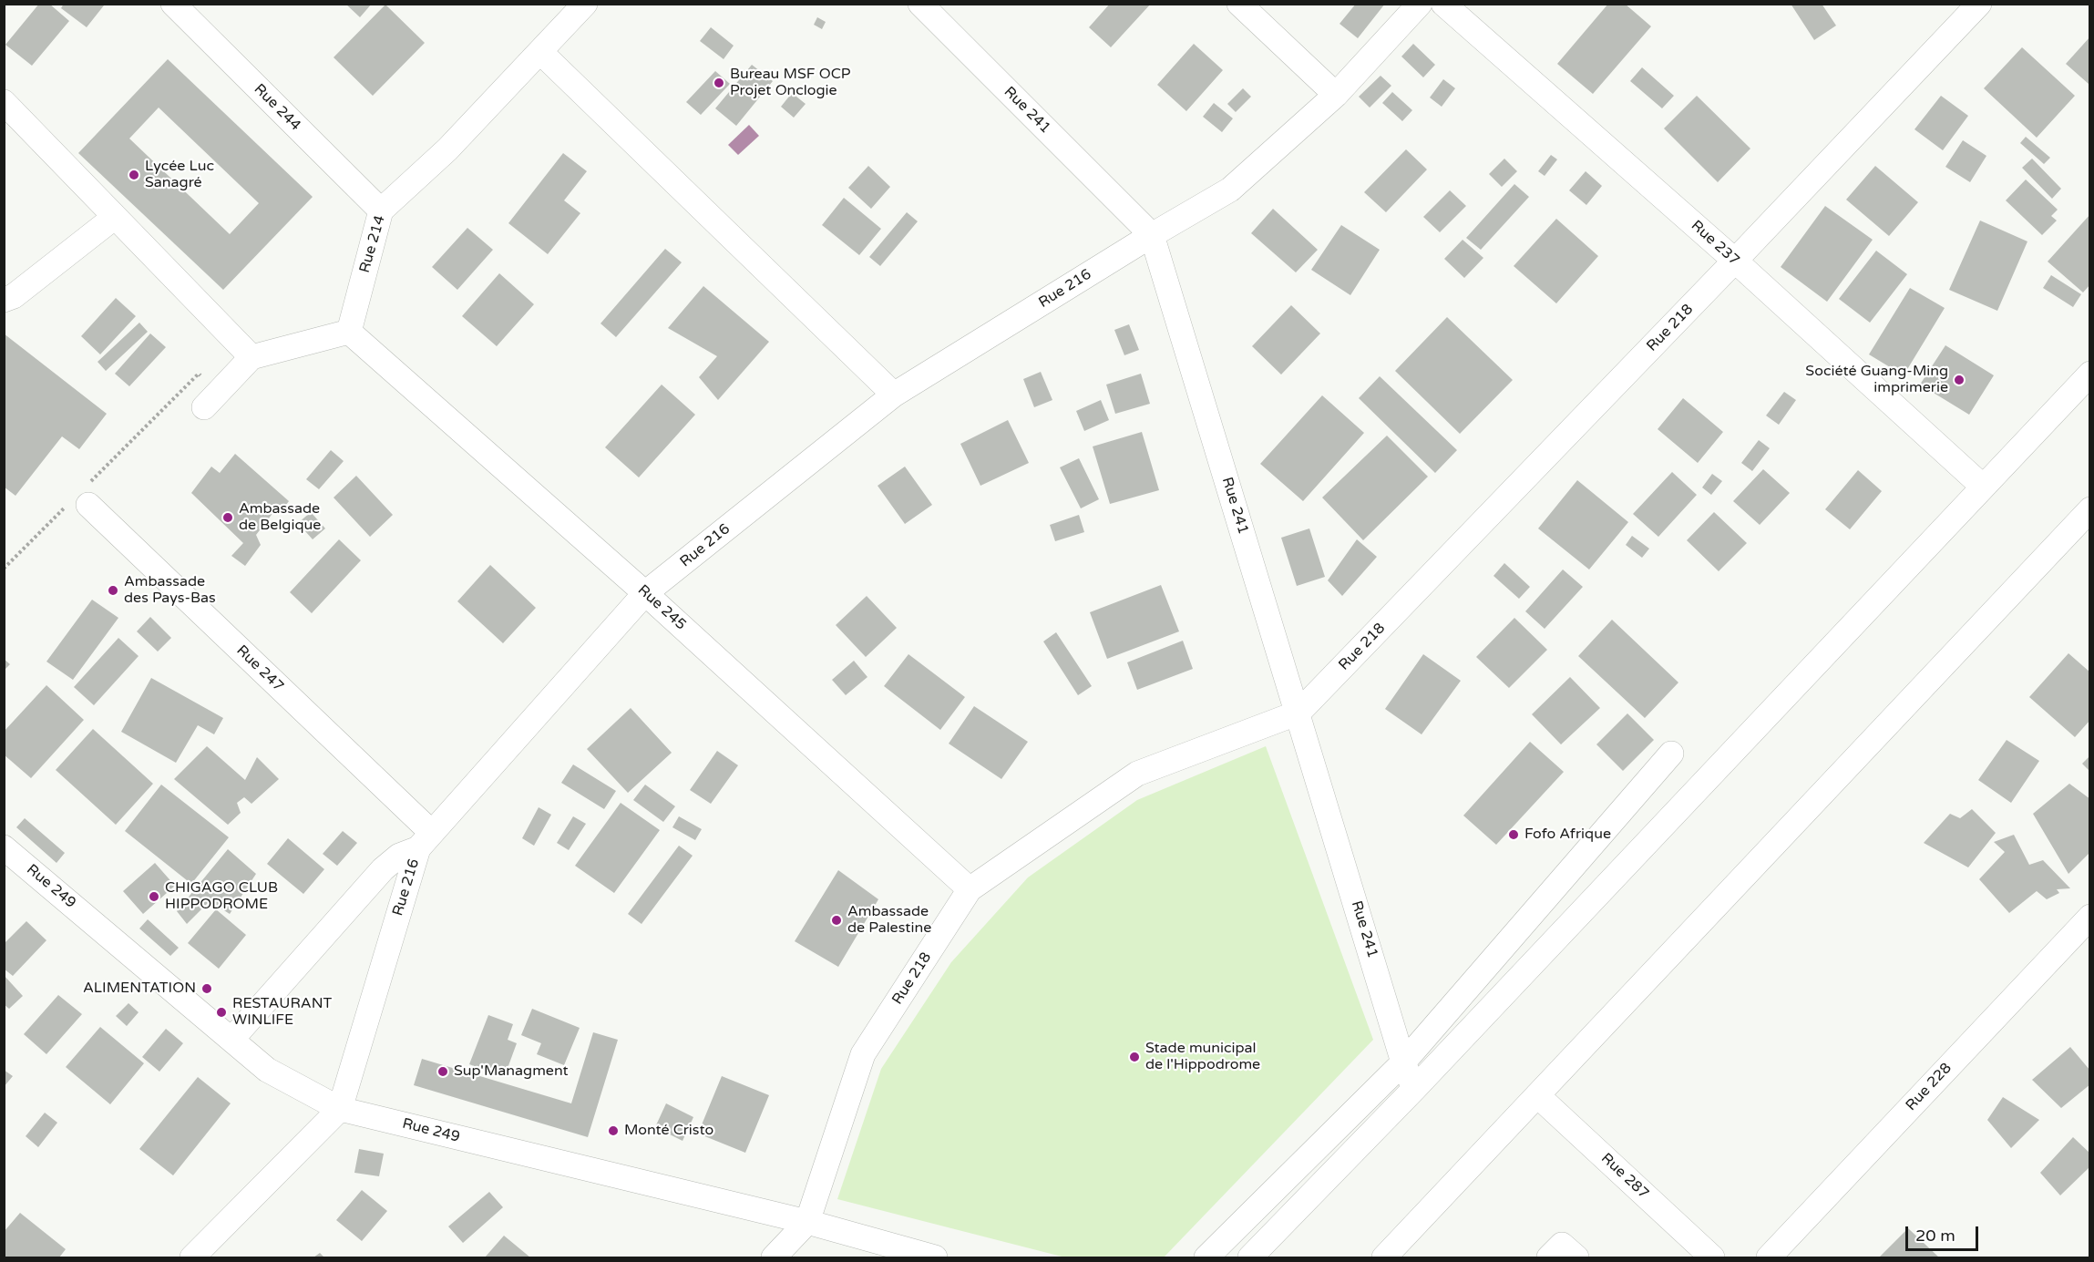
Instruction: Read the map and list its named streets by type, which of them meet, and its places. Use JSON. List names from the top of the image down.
{
  "streets": {
    "street": [
      "Rue 244",
      "Rue 241",
      "Rue 237",
      "Rue 214",
      "Rue 216",
      "Rue 218",
      "Rue 245",
      "Rue 247",
      "Rue 249",
      "Rue 228",
      "Rue 287"
    ]
  },
  "crossings": [
    ["Rue 244", "Rue 214"],
    ["Rue 241", "Rue 216"],
    ["Rue 241", "Rue 218"],
    ["Rue 237", "Rue 218"],
    ["Rue 214", "Rue 245"],
    ["Rue 216", "Rue 245"],
    ["Rue 216", "Rue 247"],
    ["Rue 216", "Rue 249"],
    ["Rue 218", "Rue 245"],
    ["Rue 218", "Rue 249"]
  ],
  "places": [
    "Bureau MSF OCP Projet Onclogie",
    "Lycée Luc Sanagré",
    "Société Guang-Ming imprimerie",
    "Ambassade de Belgique",
    "Ambassade des Pays-Bas",
    "Fofo Afrique",
    "CHIGAGO CLUB HIPPODROME",
    "Ambassade de Palestine",
    "ALIMENTATION",
    "RESTAURANT WINLIFE",
    "Stade municipal de l'Hippodrome",
    "Sup'Managment",
    "Monté Cristo"
  ],
  "scale_bar": "20 m"
}
